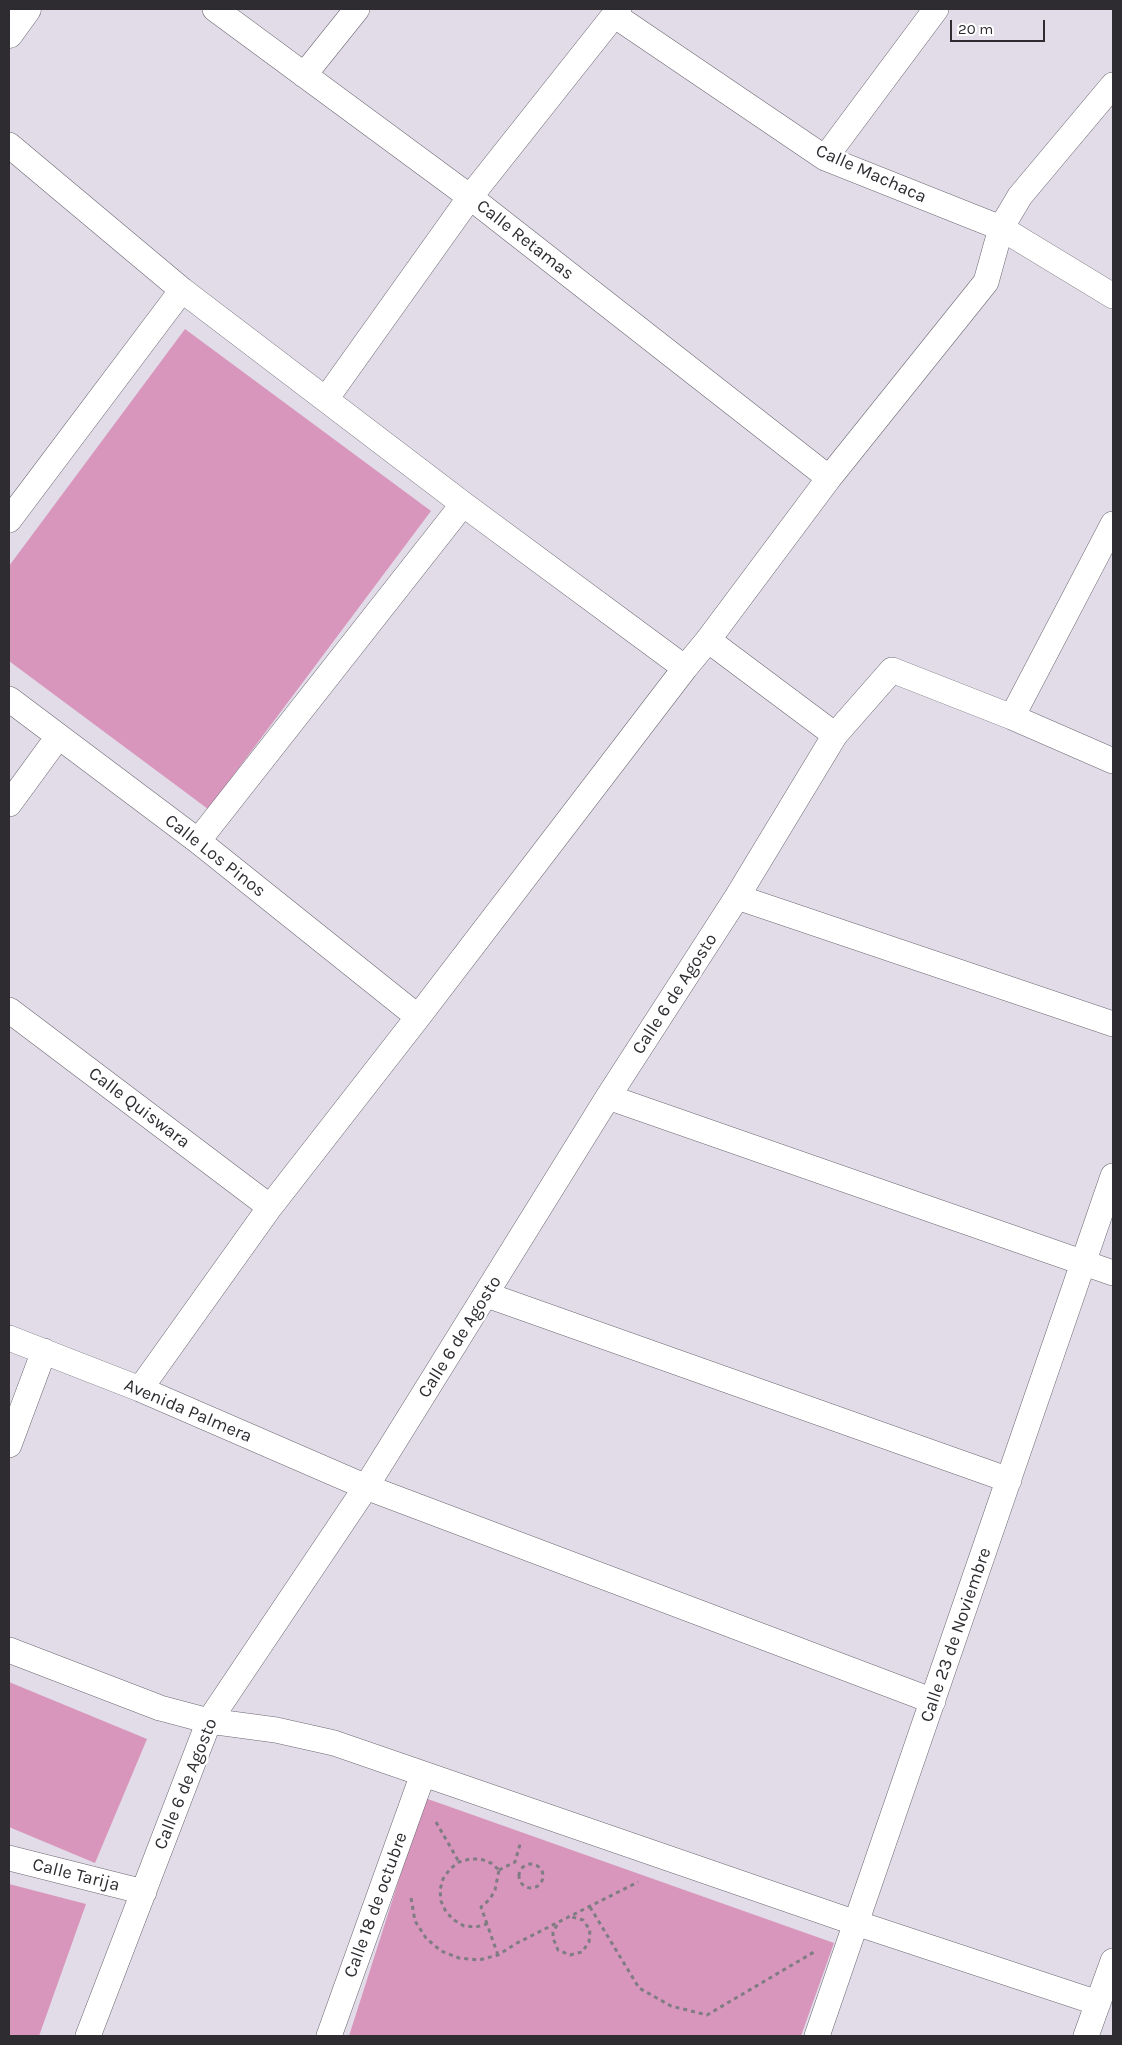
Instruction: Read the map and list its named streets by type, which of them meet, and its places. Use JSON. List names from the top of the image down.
{
  "streets": {
    "street": [
      "Calle Machaca",
      "Calle Retamas",
      "Calle Los Pinos",
      "Calle 6 de Agosto",
      "Calle Quiswara",
      "Avenida Palmera",
      "Calle 23 de Noviembre",
      "Calle Tarija",
      "Calle 18 de octubre"
    ]
  },
  "crossings": [
    ["Calle 6 de Agosto", "Avenida Palmera"],
    ["Calle 6 de Agosto", "Calle Tarija"],
    ["Avenida Palmera", "Calle 23 de Noviembre"]
  ],
  "scale_bar": "20 m"
}
